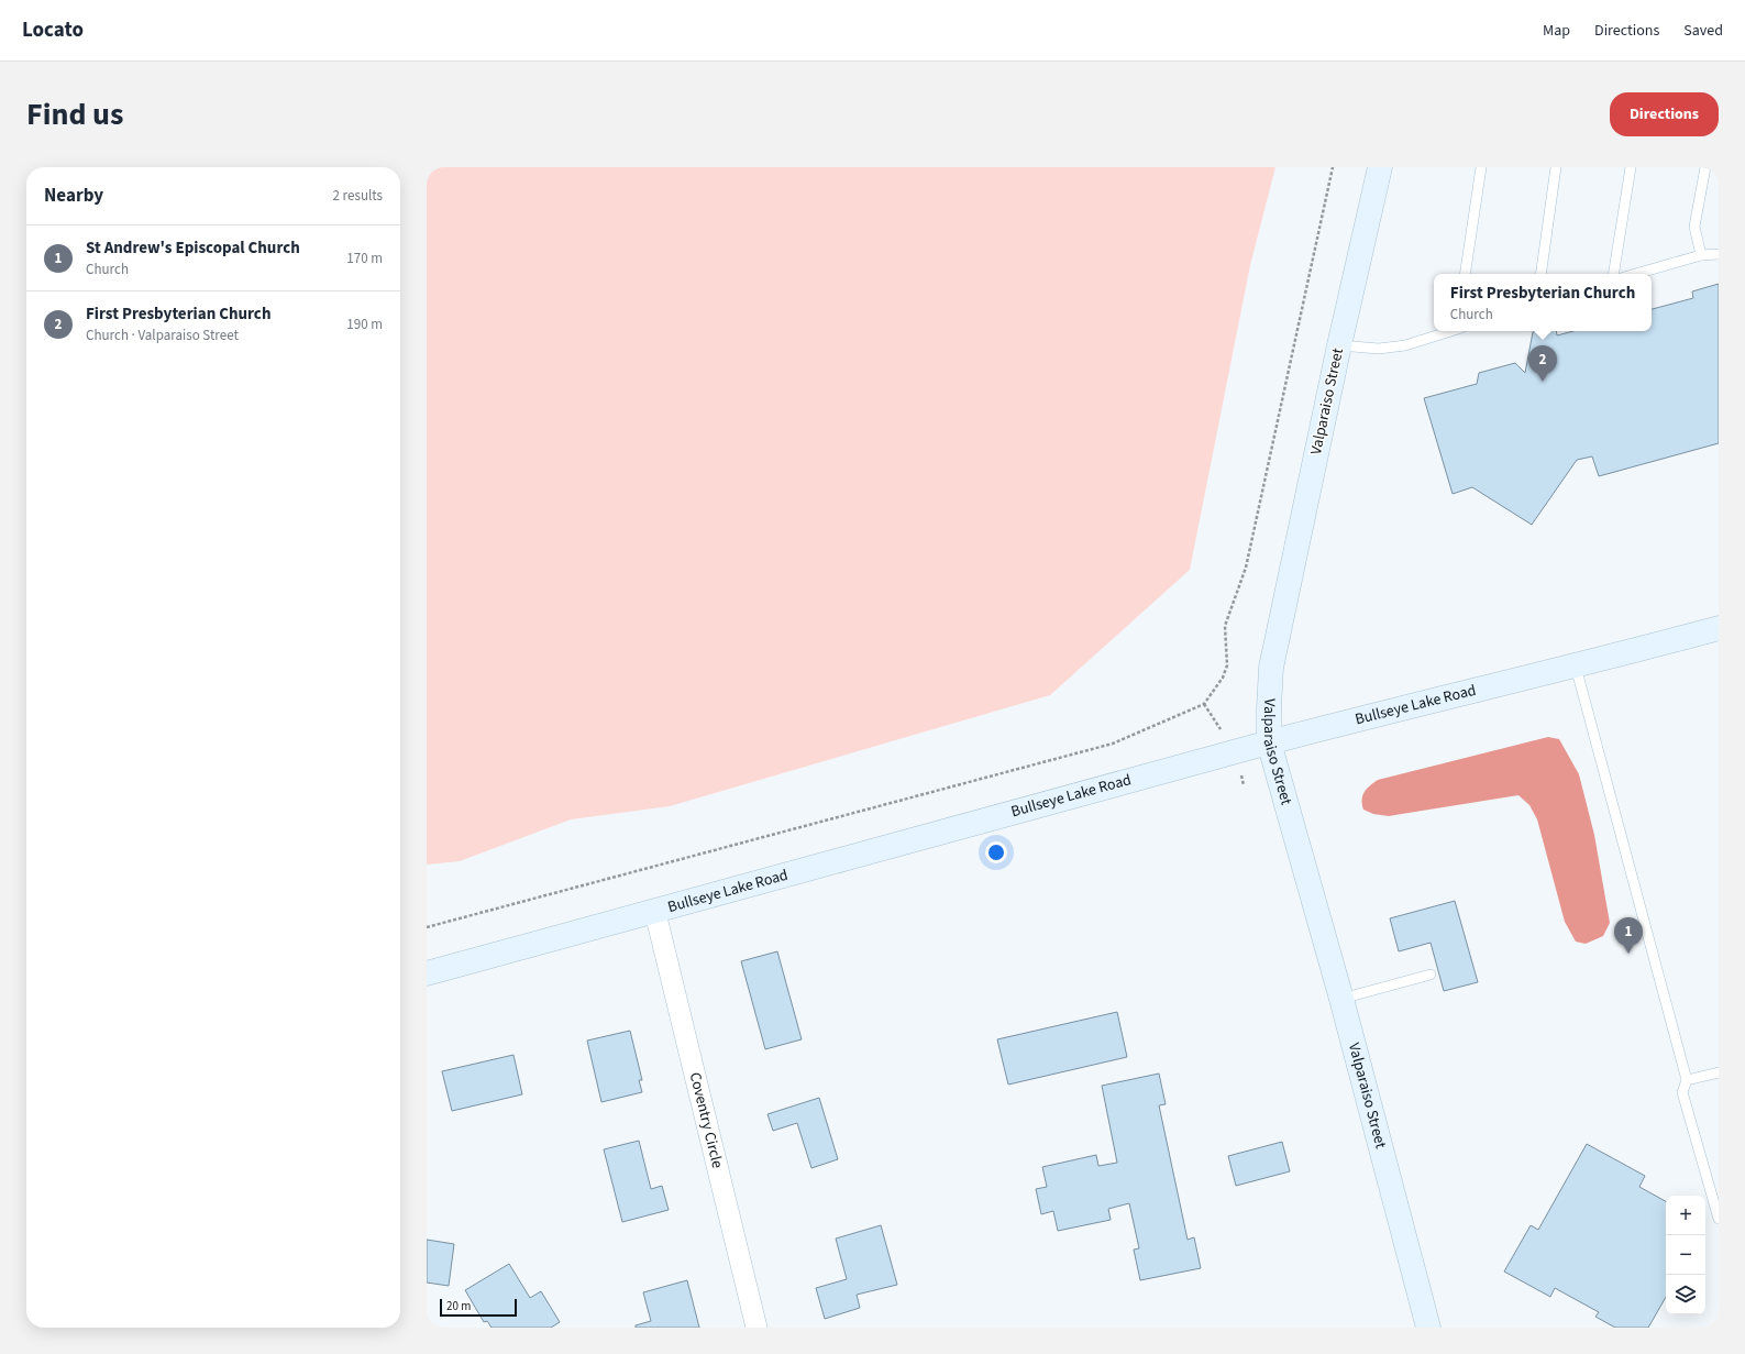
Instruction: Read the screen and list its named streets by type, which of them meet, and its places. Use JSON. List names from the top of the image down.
{
  "streets": {
    "street": ["Valparaiso Street", "Bullseye Lake Road", "Coventry Circle"]
  },
  "crossings": [
    ["Valparaiso Street", "Bullseye Lake Road"],
    ["Bullseye Lake Road", "Coventry Circle"]
  ],
  "scale_bar": "20 m",
  "page": {
    "header": "Locato",
    "nav": ["Map", "Directions", "Saved"],
    "title": "Find us",
    "buttons": "Directions",
    "heading": ["Nearby", "2 results"],
    "list": [
      {
        "mark": "1",
        "name": "St Andrew's Episcopal Church",
        "note": "Church",
        "value": "170 m"
      },
      {
        "mark": "2",
        "name": "First Presbyterian Church",
        "note": "Church · Valparaiso Street",
        "value": "190 m"
      }
    ],
    "popup": ["First Presbyterian Church", "Church"],
    "pins": ["2", "1"],
    "map_buttons": ["+", "−"],
    "scale": "20 m"
  }
}
